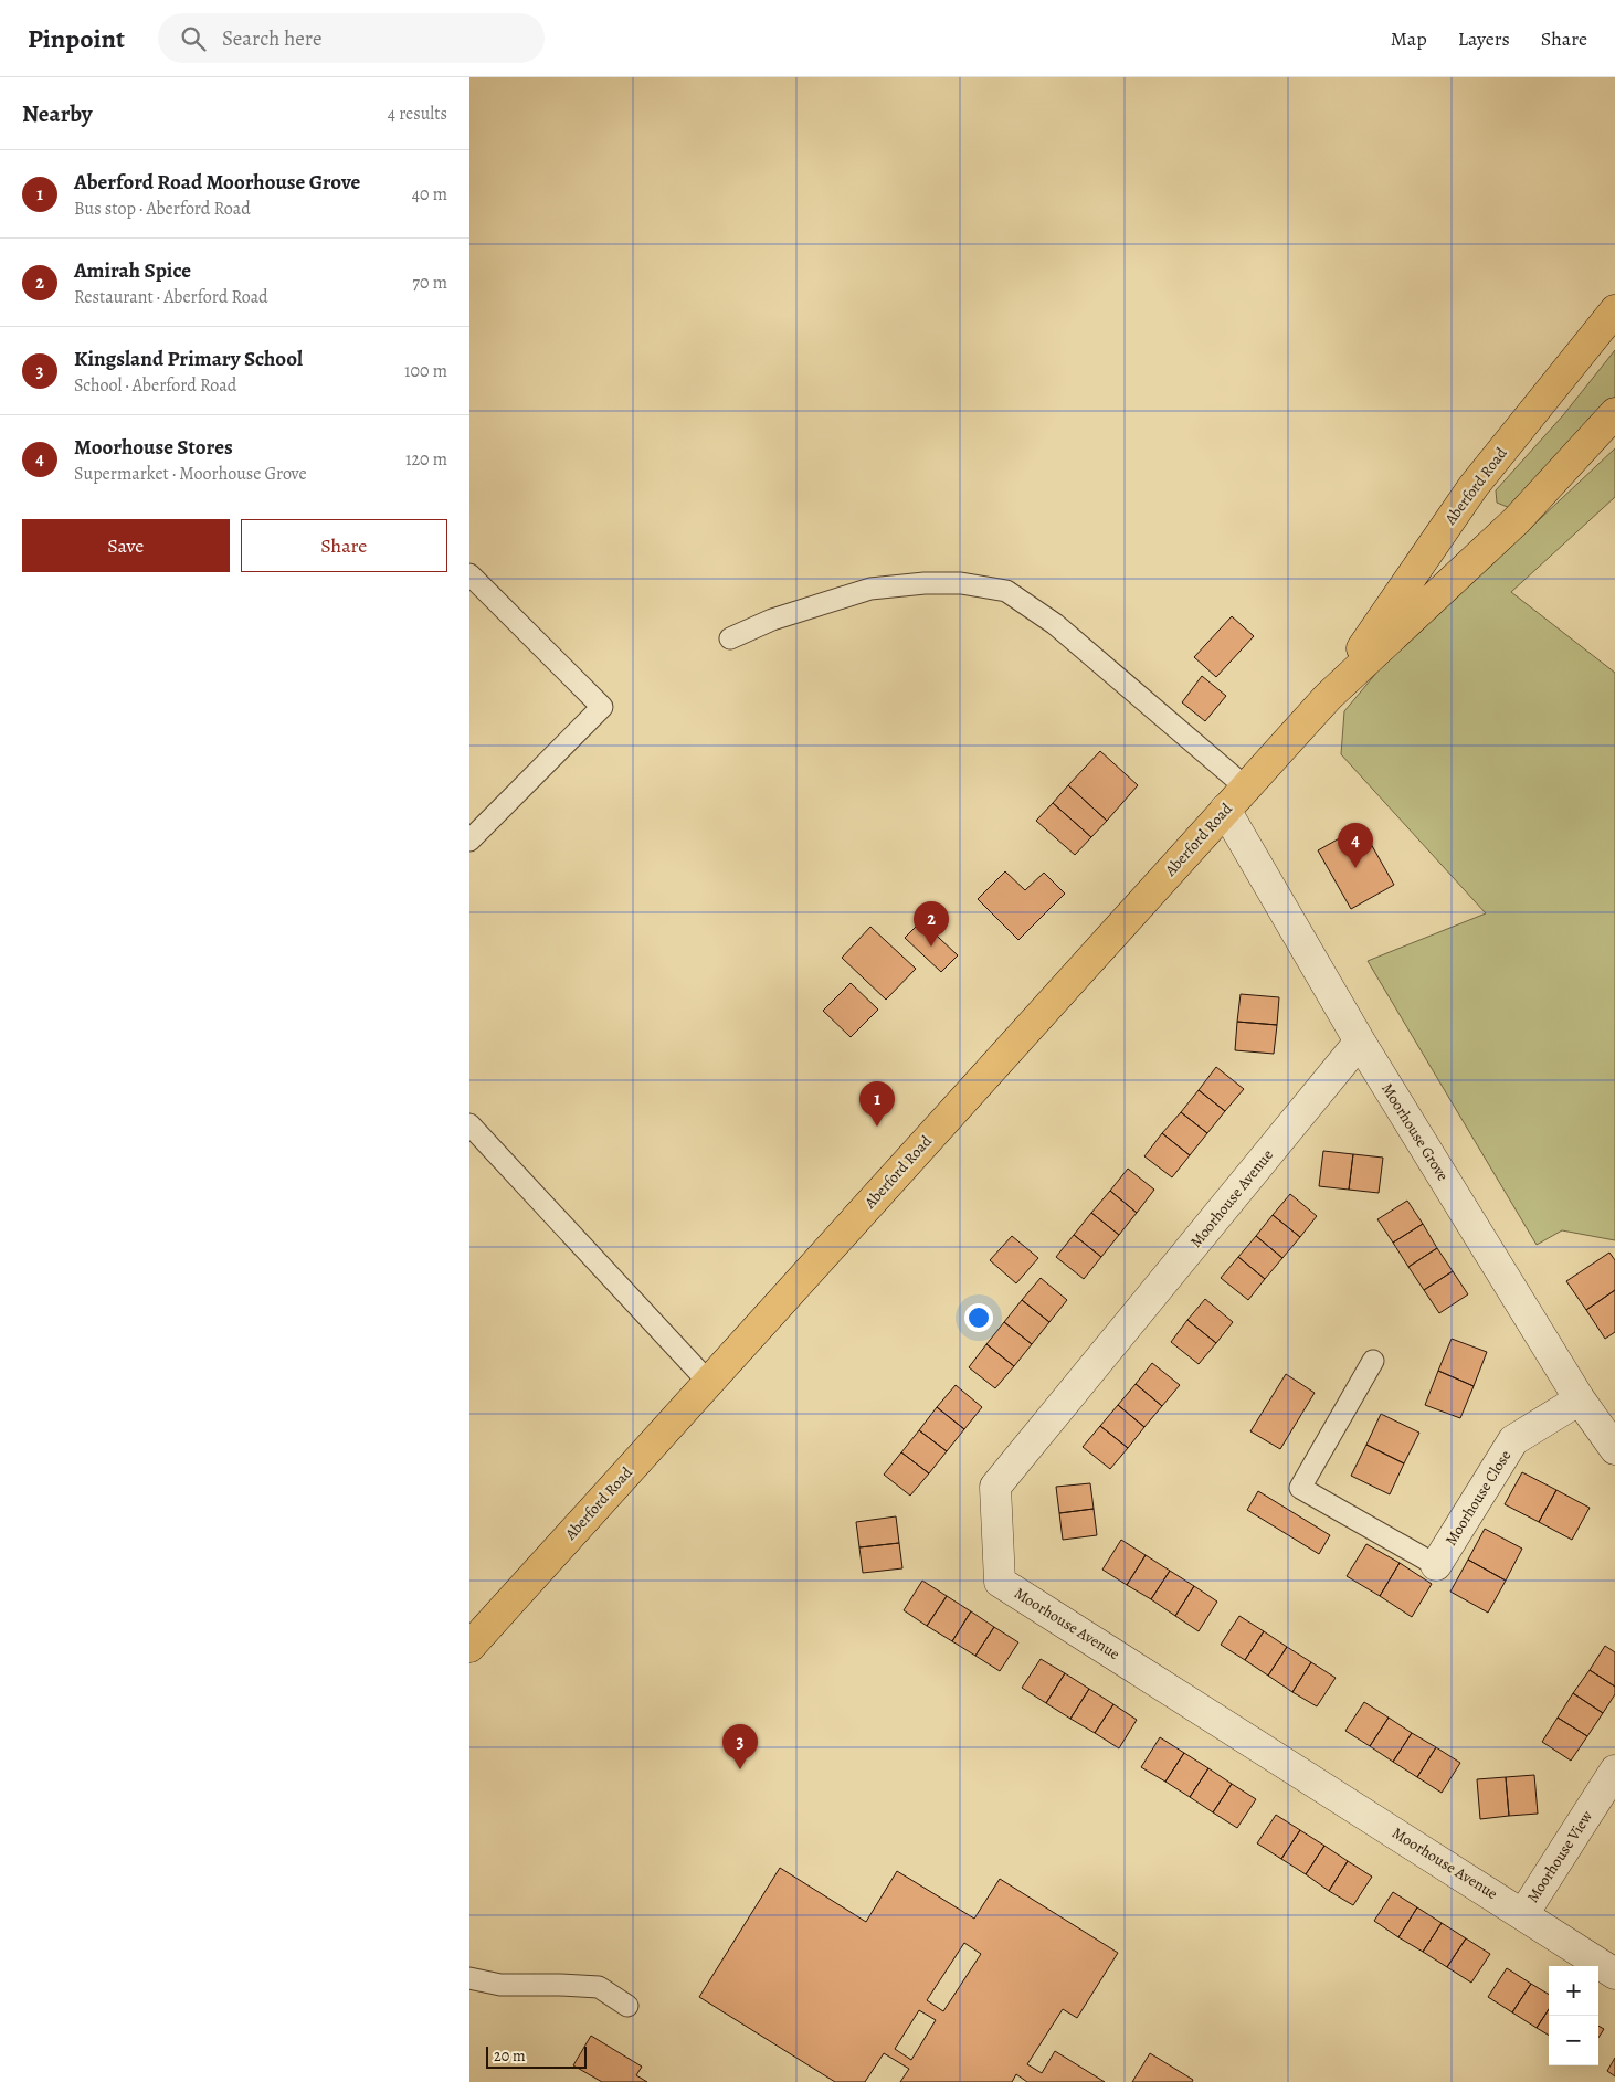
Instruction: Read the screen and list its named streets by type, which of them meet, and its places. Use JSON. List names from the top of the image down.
{
  "streets": {
    "main road": ["Aberford Road"],
    "street": [
      "Moorhouse Grove",
      "Moorhouse Avenue",
      "Moorhouse Close",
      "Moorhouse View"
    ]
  },
  "crossings": [
    ["Aberford Road", "Moorhouse Grove"],
    ["Moorhouse Grove", "Moorhouse Avenue"],
    ["Moorhouse Grove", "Moorhouse Close"],
    ["Moorhouse Avenue", "Moorhouse View"]
  ],
  "scale_bar": "20 m",
  "page": {
    "header": "Pinpoint",
    "search": "Search here",
    "nav": ["Map", "Layers", "Share"],
    "heading": ["Nearby", "4 results"],
    "list": [
      {
        "mark": "1",
        "name": "Aberford Road Moorhouse Grove",
        "note": "Bus stop · Aberford Road",
        "value": "40 m"
      },
      {
        "mark": "2",
        "name": "Amirah Spice",
        "note": "Restaurant · Aberford Road",
        "value": "70 m"
      },
      {
        "mark": "3",
        "name": "Kingsland Primary School",
        "note": "School · Aberford Road",
        "value": "100 m"
      },
      {
        "mark": "4",
        "name": "Moorhouse Stores",
        "note": "Supermarket · Moorhouse Grove",
        "value": "120 m"
      }
    ],
    "buttons": ["Save", "Share"],
    "pins": [
      "4",
      "2",
      "1",
      "3"
    ],
    "map_buttons": ["+", "−"],
    "scale": "20 m"
  }
}
